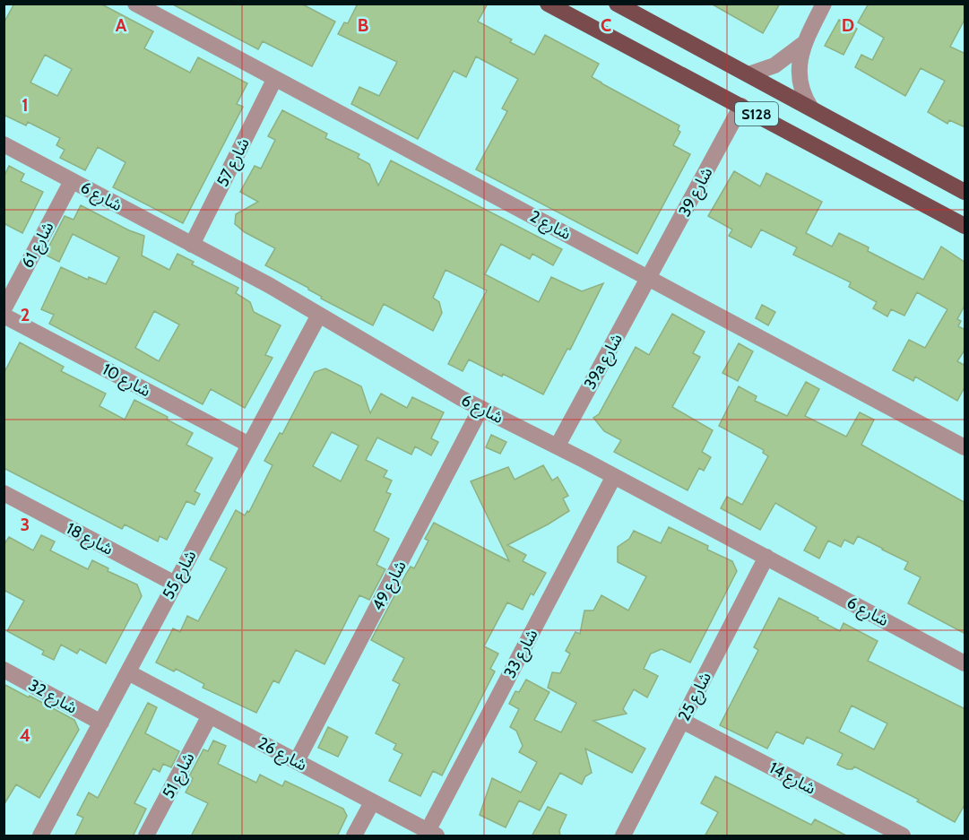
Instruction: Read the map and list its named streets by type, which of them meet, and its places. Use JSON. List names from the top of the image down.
{
  "streets": {
    "main road": ["S128"],
    "street": [
      "شارع 57",
      "شارع 39",
      "شارع 6",
      "شارع 2",
      "شارع 61",
      "39a شارع",
      "شارع 10",
      "شارع 18",
      "شارع 55",
      "شارع 49",
      "شارع 33",
      "شارع 32",
      "شارع 25",
      "شارع 26",
      "شارع 51",
      "شارع 14"
    ]
  },
  "crossings": [
    ["S128", "شارع 39"],
    ["شارع 57", "شارع 6"],
    ["شارع 57", "شارع 2"],
    ["شارع 39", "شارع 2"],
    ["شارع 39", "39a شارع"],
    ["شارع 6", "شارع 61"],
    ["شارع 6", "39a شارع"],
    ["شارع 6", "شارع 55"],
    ["شارع 6", "شارع 49"],
    ["شارع 6", "شارع 33"],
    ["شارع 6", "شارع 25"],
    ["شارع 2", "39a شارع"],
    ["شارع 10", "شارع 55"],
    ["شارع 18", "شارع 55"],
    ["شارع 55", "شارع 32"],
    ["شارع 55", "شارع 26"],
    ["شارع 49", "شارع 26"],
    ["شارع 33", "شارع 26"],
    ["شارع 25", "شارع 14"],
    ["شارع 26", "شارع 51"]
  ],
  "grid": {
    "columns": [
      "A",
      "B",
      "C",
      "D"
    ],
    "rows": [
      "1",
      "2",
      "3",
      "4"
    ]
  }
}
